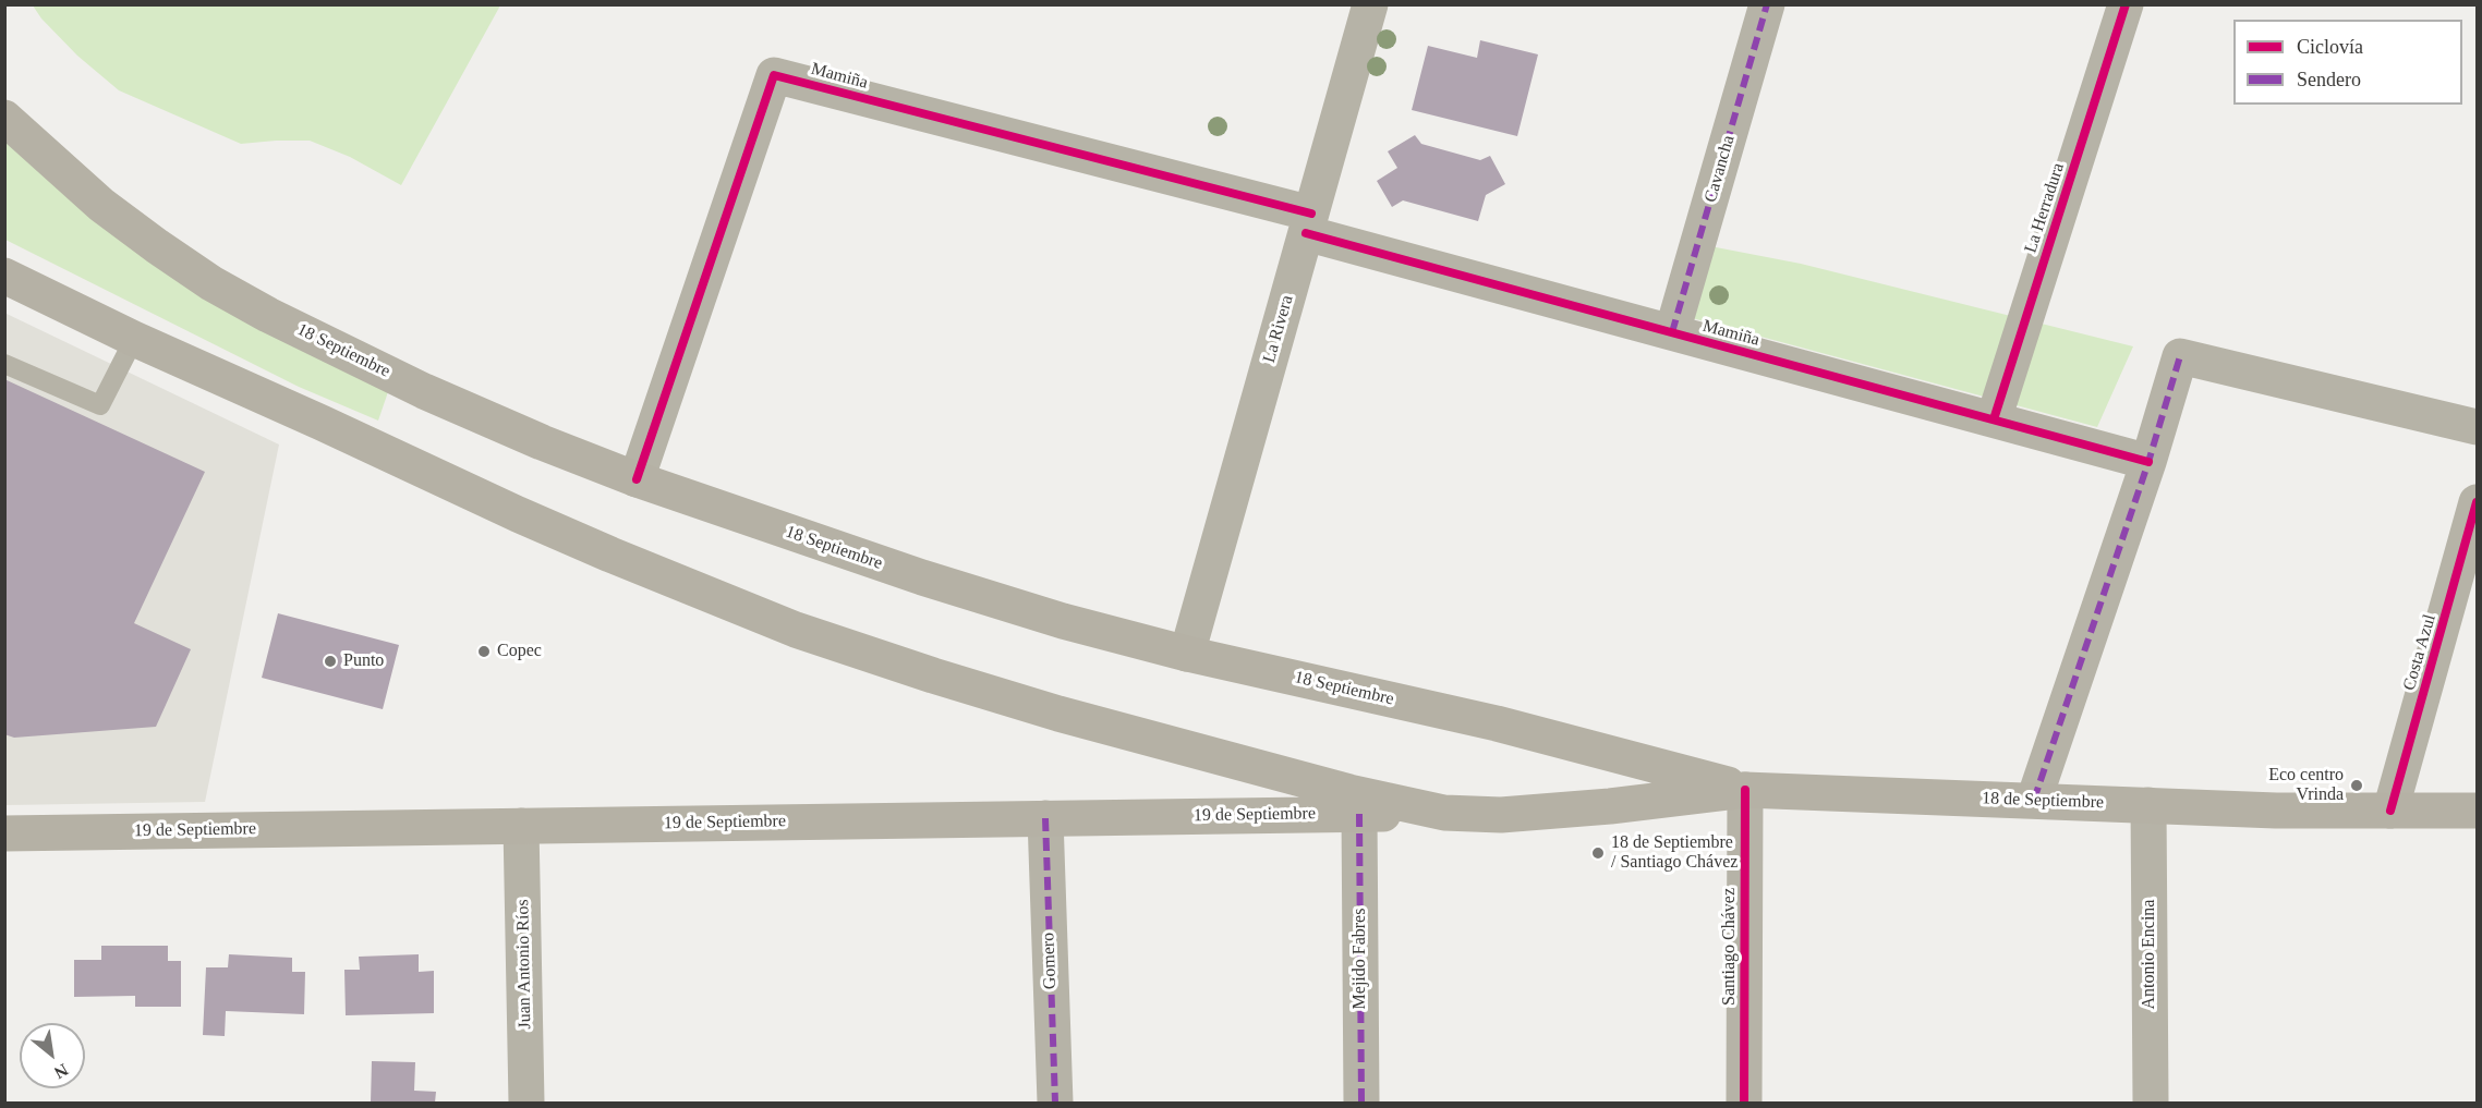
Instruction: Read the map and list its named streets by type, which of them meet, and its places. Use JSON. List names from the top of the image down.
{
  "streets": {
    "main road": ["18 Septiembre", "18 de Septiembre", "19 de Septiembre"],
    "street": [
      "Mamiña",
      "Cavancha",
      "La Herradura",
      "La Rivera",
      "Costa Azul",
      "Santiago Chávez",
      "Antonio Encina",
      "Mejido Fabres",
      "Gomero",
      "Juan Antonio Ríos"
    ]
  },
  "crossings": [
    ["Mamiña", "Cavancha"],
    ["Mamiña", "La Herradura"],
    ["Mamiña", "La Rivera"],
    ["Mamiña", "18 Septiembre"],
    ["La Rivera", "18 Septiembre"],
    ["18 Septiembre", "18 de Septiembre"],
    ["18 Septiembre", "Santiago Chávez"],
    ["Costa Azul", "18 de Septiembre"],
    ["18 de Septiembre", "19 de Septiembre"],
    ["18 de Septiembre", "Santiago Chávez"],
    ["18 de Septiembre", "Antonio Encina"],
    ["19 de Septiembre", "Mejido Fabres"],
    ["19 de Septiembre", "Gomero"],
    ["19 de Septiembre", "Juan Antonio Ríos"]
  ],
  "places": [
    "Copec",
    "Punto",
    "Eco centro Vrinda",
    "18 de Septiembre / Santiago Chávez"
  ],
  "legend": ["Ciclovía", "Sendero"],
  "north": "bottom right"
}
